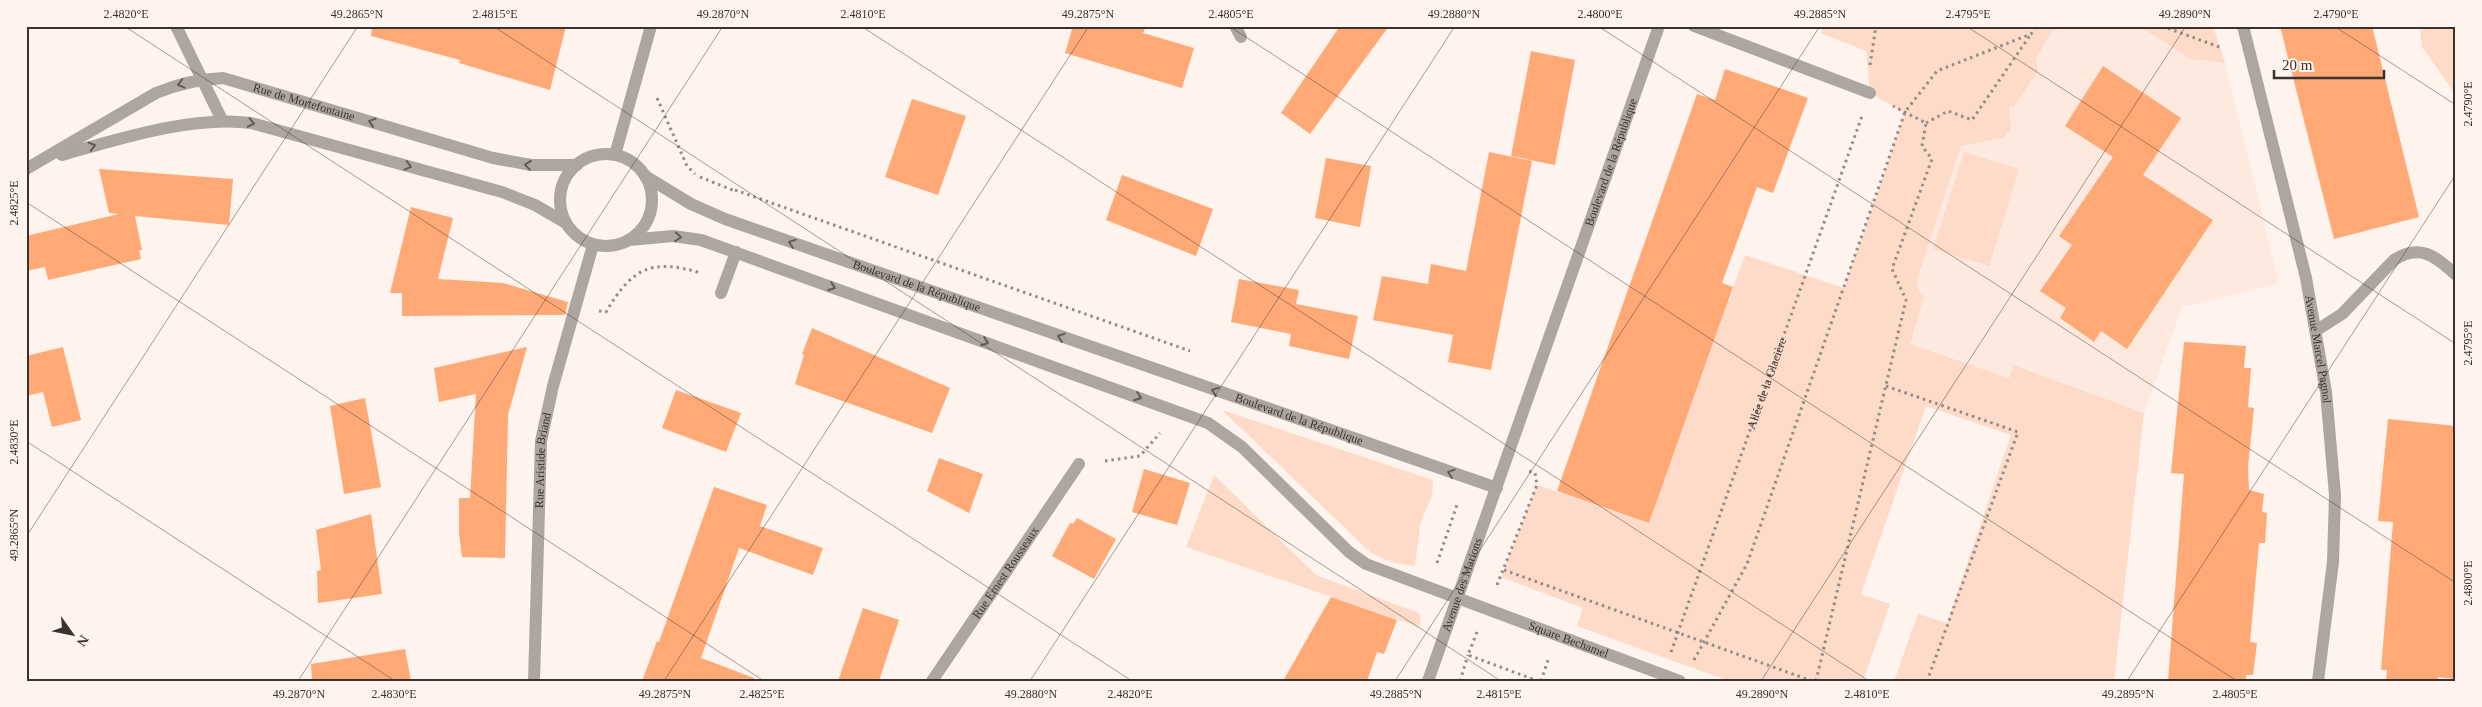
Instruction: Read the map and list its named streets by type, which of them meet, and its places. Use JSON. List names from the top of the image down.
{
  "streets": {
    "street": [
      "Rue de Mortefontaine",
      "Boulevard de la République",
      "Avenue Marcel Pagnol",
      "Rue Aristide Briand",
      "Rue Ernest Rousseaux",
      "Avenue des Marions",
      "Square Bechamel"
    ],
    "path": ["Allée de la Glacière"]
  },
  "crossings": [
    ["Rue de Mortefontaine", "Boulevard de la République"],
    ["Rue de Mortefontaine", "Rue Aristide Briand"],
    ["Boulevard de la République", "Rue Aristide Briand"],
    ["Boulevard de la République", "Avenue des Marions"],
    ["Allée de la Glacière", "Square Bechamel"],
    ["Avenue des Marions", "Square Bechamel"]
  ],
  "scale_bar": "20 m",
  "north": "bottom right",
  "coordinates": [
    "2.4820°E",
    "49.2865°N",
    "2.4815°E",
    "49.2870°N",
    "2.4810°E",
    "49.2875°N",
    "2.4805°E",
    "49.2880°N",
    "2.4800°E",
    "49.2885°N",
    "2.4795°E",
    "49.2890°N",
    "2.4790°E",
    "2.4825°E",
    "2.4830°E",
    "49.2895°N"
  ]
}
